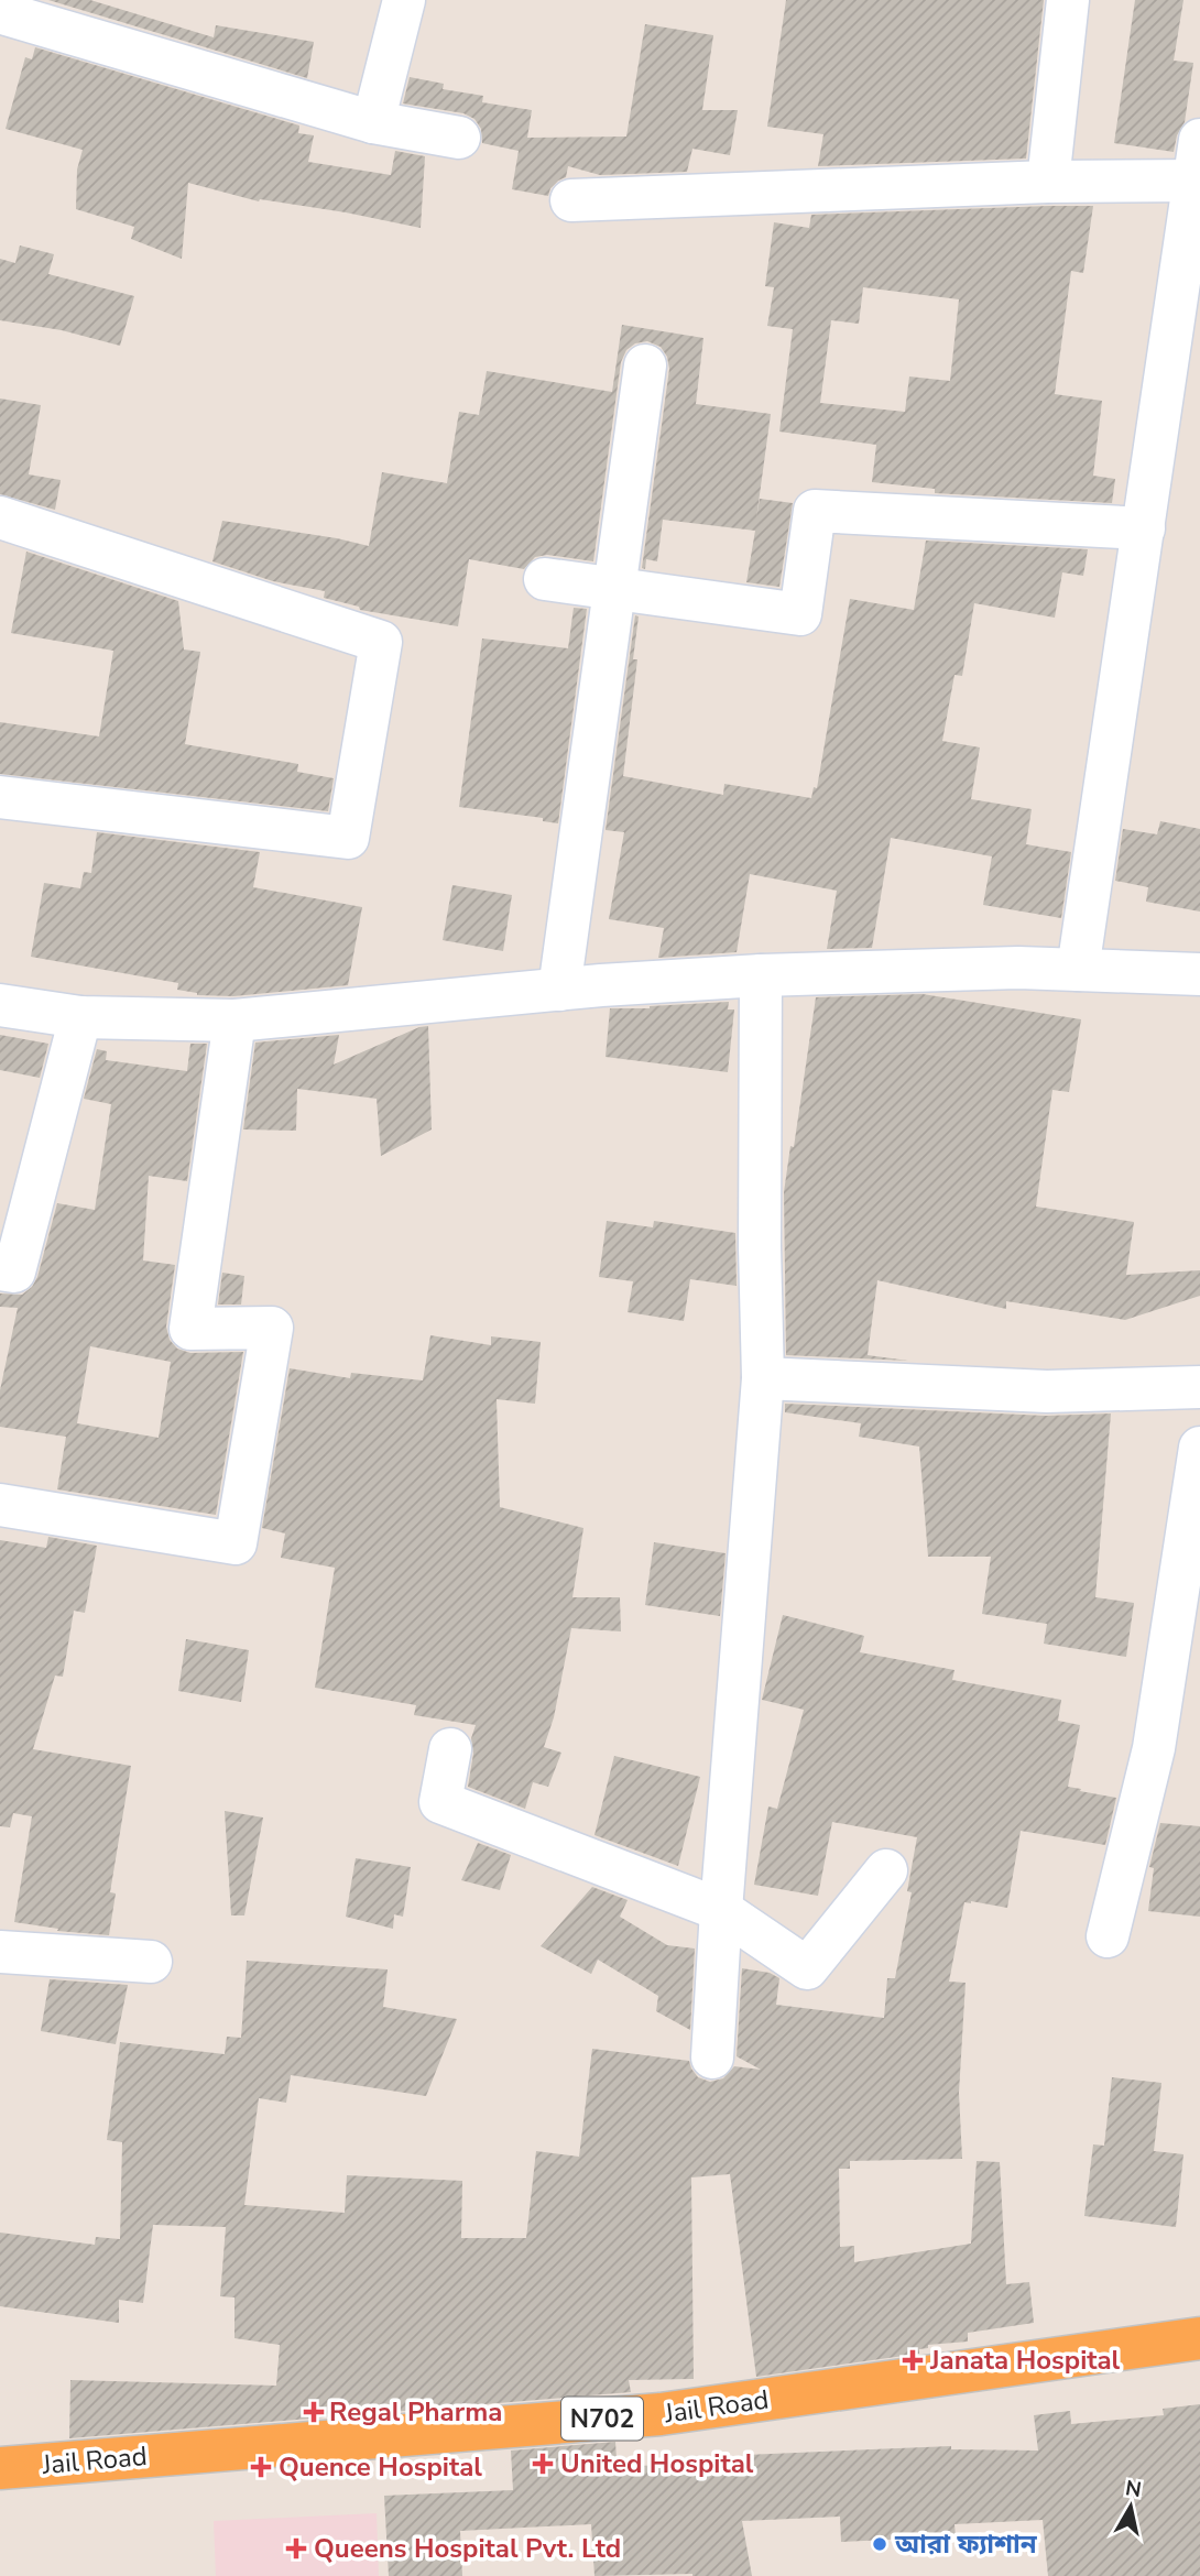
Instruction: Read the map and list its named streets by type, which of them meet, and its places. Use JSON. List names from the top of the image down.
{
  "streets": {
    "highway": ["Jail Road", "N702"]
  },
  "places": {
    "health": [
      "Janata Hospital",
      "Regal Pharma",
      "United Hospital",
      "Quence Hospital",
      "Queens Hospital Pvt. Ltd"
    ],
    "other": ["আরা ফ্যাশান"]
  },
  "north": "top"
}
